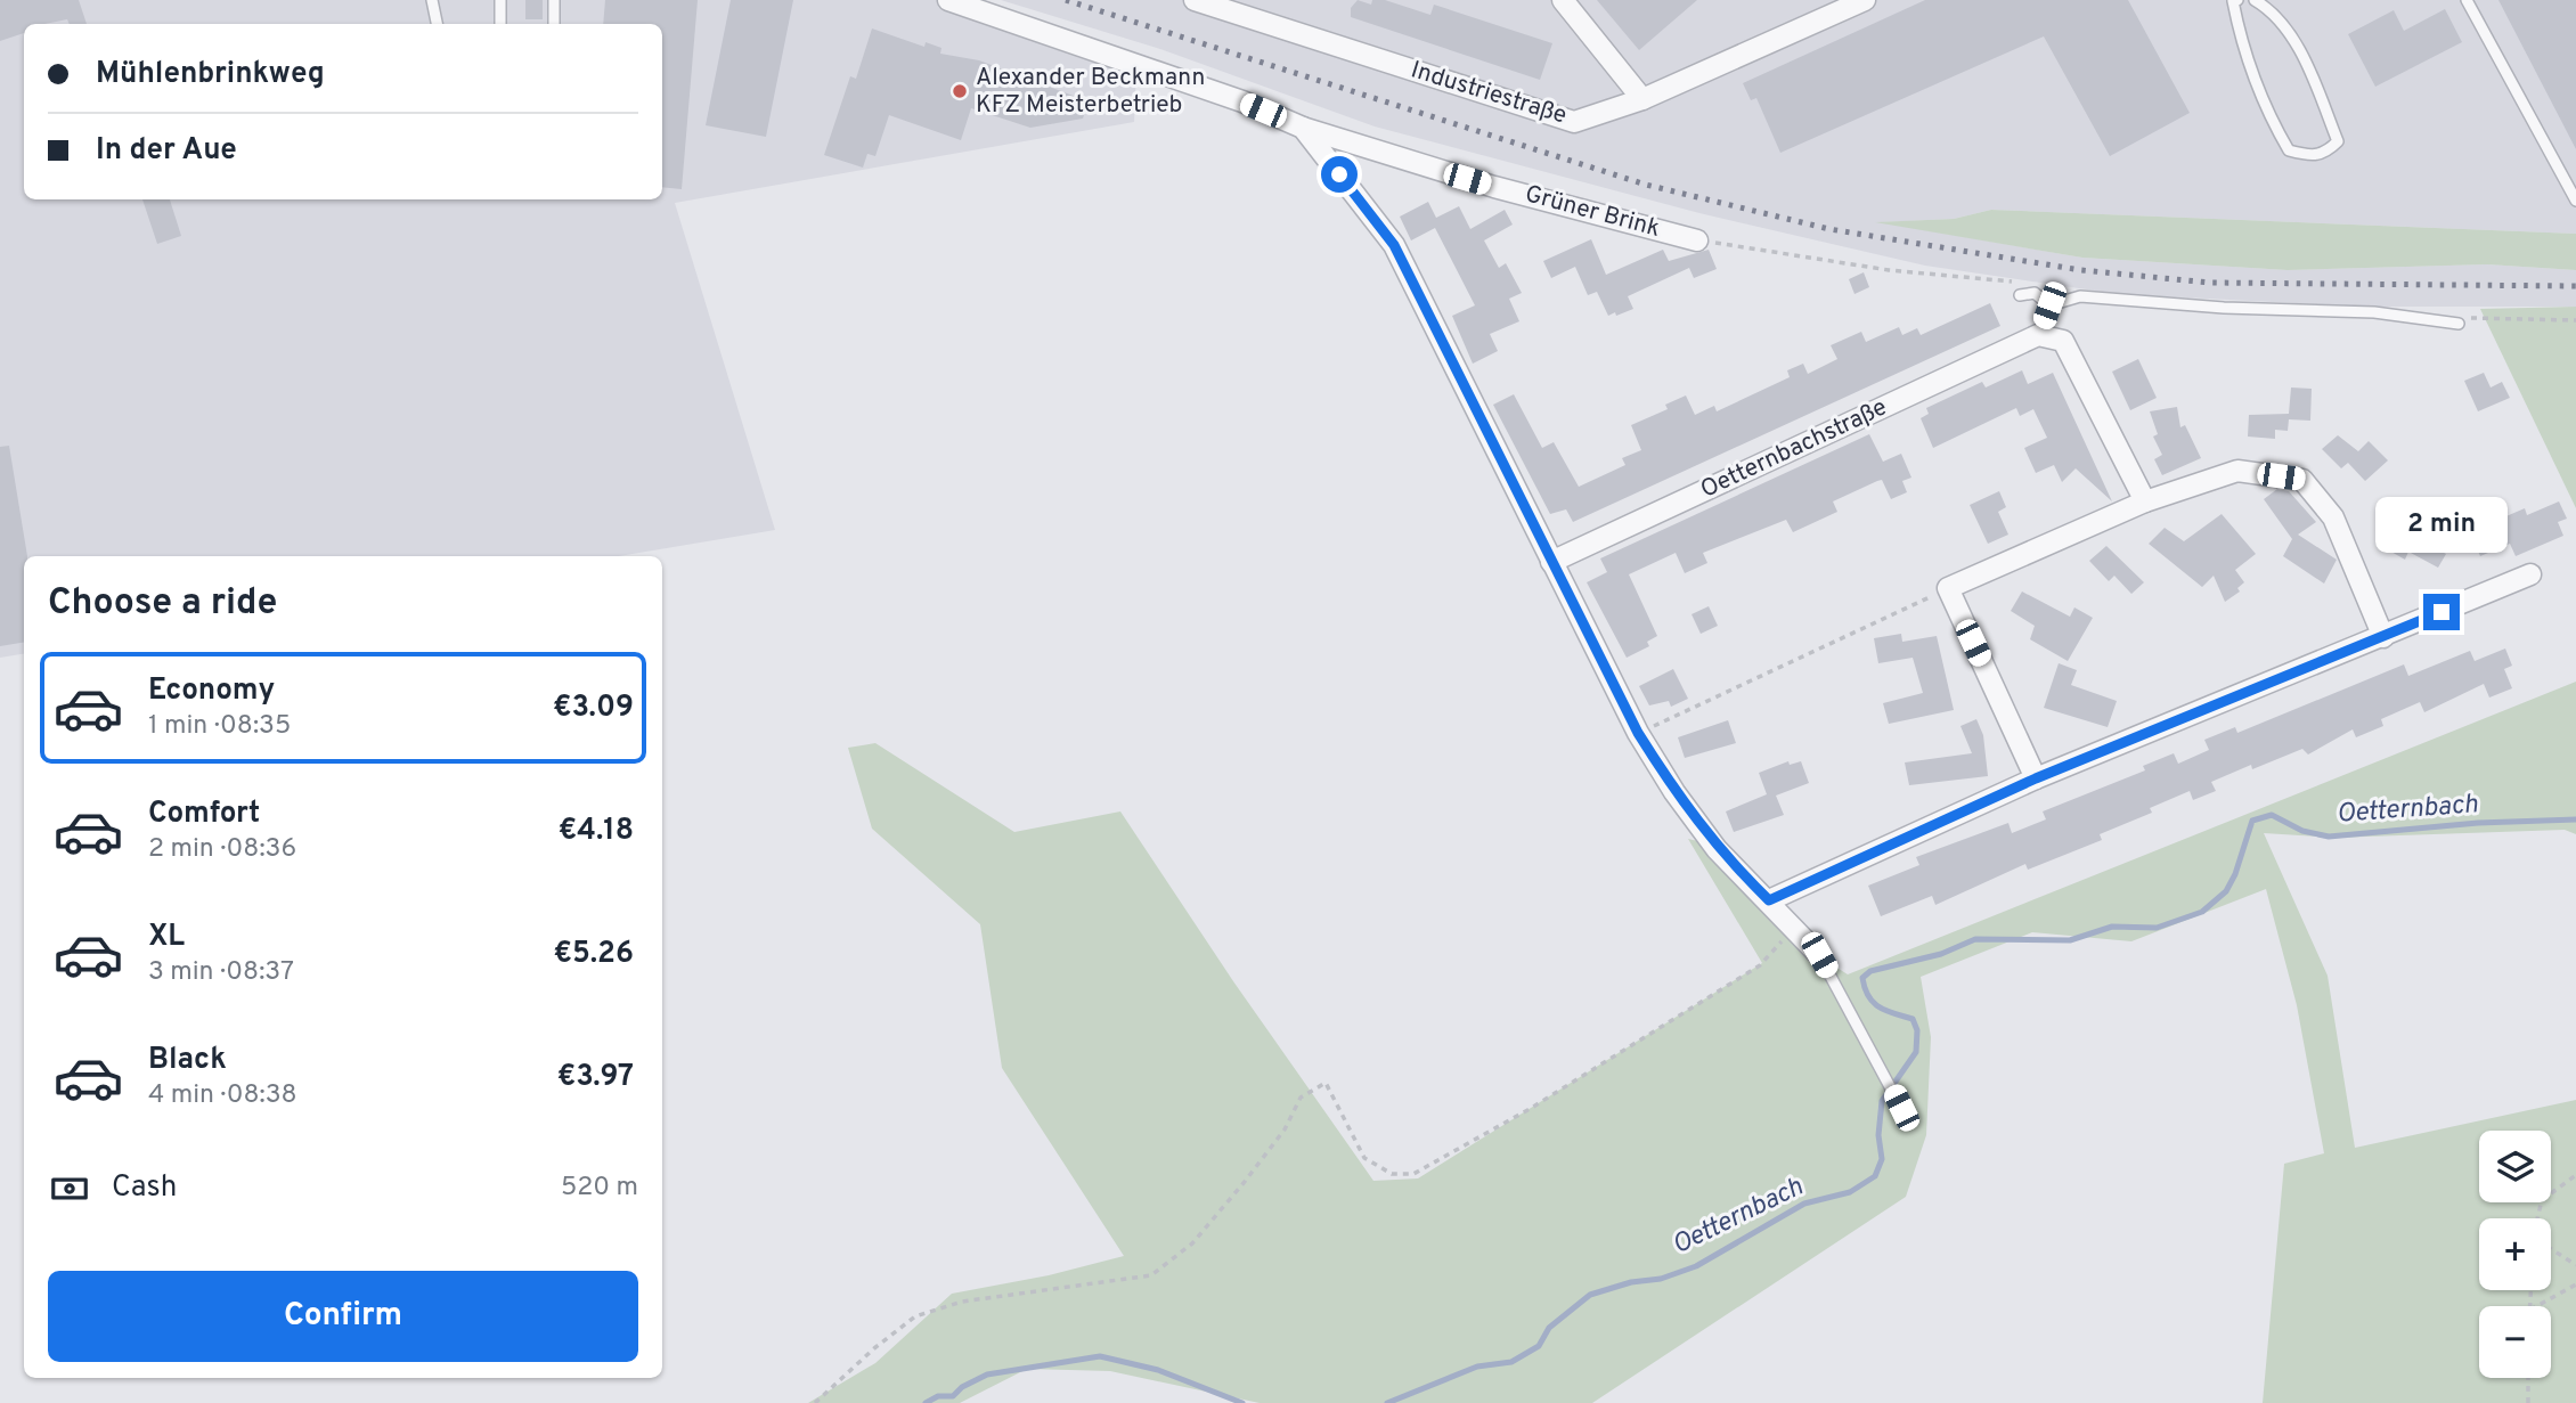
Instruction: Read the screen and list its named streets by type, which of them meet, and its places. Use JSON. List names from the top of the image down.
{
  "streets": {
    "street": ["Industriestraße", "Grüner Brink", "Oetternbachstraße"]
  },
  "water": ["Oetternbach"],
  "places": ["Alexander Beckmann KFZ Meisterbetrieb"],
  "page": {
    "banner": ["Mühlenbrinkweg", "In der Aue"],
    "bubble": "2 min",
    "heading": "Choose a ride",
    "list": [
      {
        "name": "Economy",
        "note": "1 min · 08:35",
        "value": "€3.09"
      },
      {
        "name": "Comfort",
        "note": "2 min · 08:36",
        "value": "€4.18"
      },
      {
        "name": "XL",
        "note": "3 min · 08:37",
        "value": "€5.26"
      },
      {
        "name": "Black",
        "note": "4 min · 08:38",
        "value": "€3.97"
      }
    ],
    "map_buttons": ["+", "−"],
    "pay": ["Cash", "520 m"],
    "buttons": "Confirm"
  }
}
